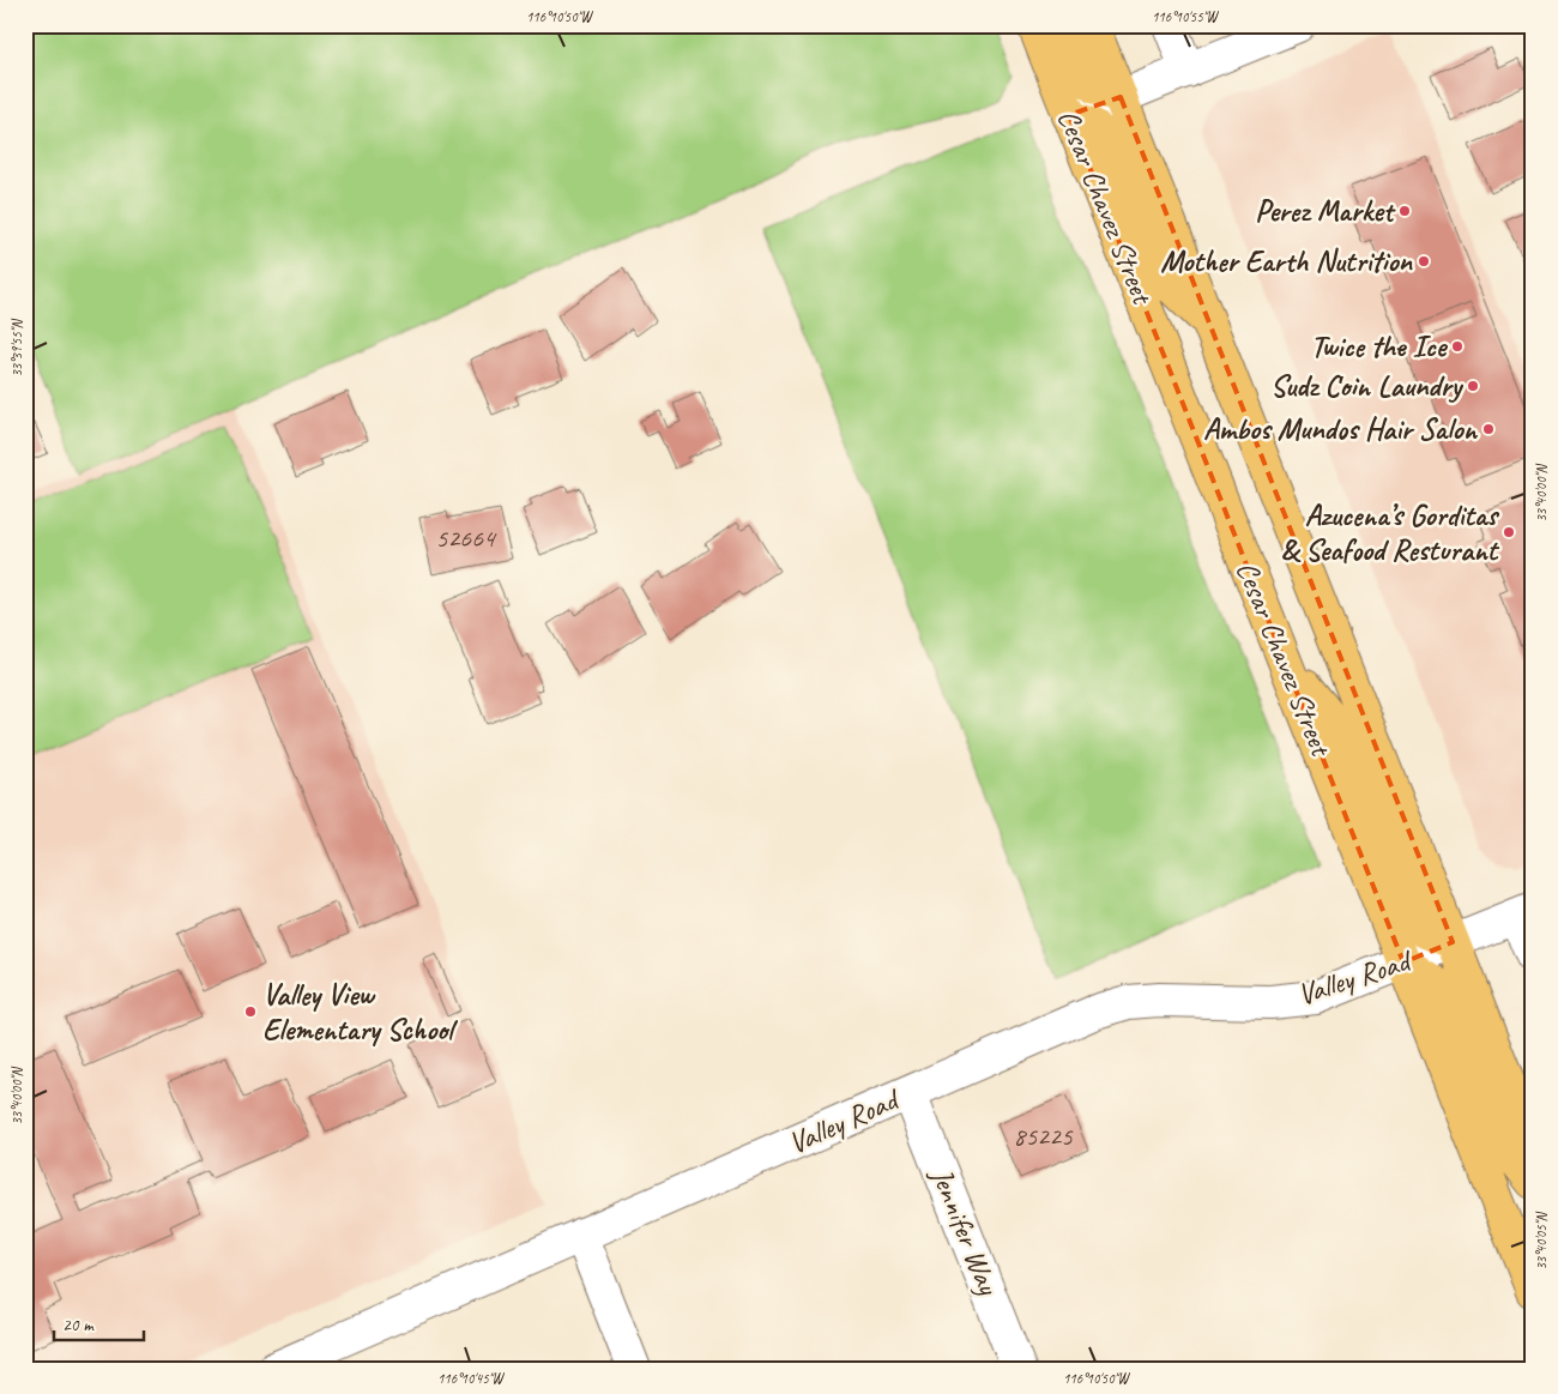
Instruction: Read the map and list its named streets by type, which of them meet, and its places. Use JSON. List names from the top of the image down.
{
  "streets": {
    "main road": ["Cesar Chavez Street"],
    "street": ["Valley Road", "Jennifer Way"]
  },
  "crossings": [
    ["Cesar Chavez Street", "Valley Road"],
    ["Valley Road", "Jennifer Way"]
  ],
  "places": [
    "Perez Market",
    "Mother Earth Nutrition",
    "Twice the Ice",
    "Sudz Coin Laundry",
    "Ambos Mundos Hair Salon",
    "Azucena’s Gorditas & Seafood Resturant",
    "Valley View Elementary School"
  ],
  "house_numbers": ["52664", "85225"],
  "scale_bar": "20 m",
  "coordinates": [
    "116°10'50\"W",
    "116°10'55\"W",
    "33°39'55\"N",
    "33°40'00\"N",
    "33°40'05\"N",
    "116°10'45\"W"
  ]
}
